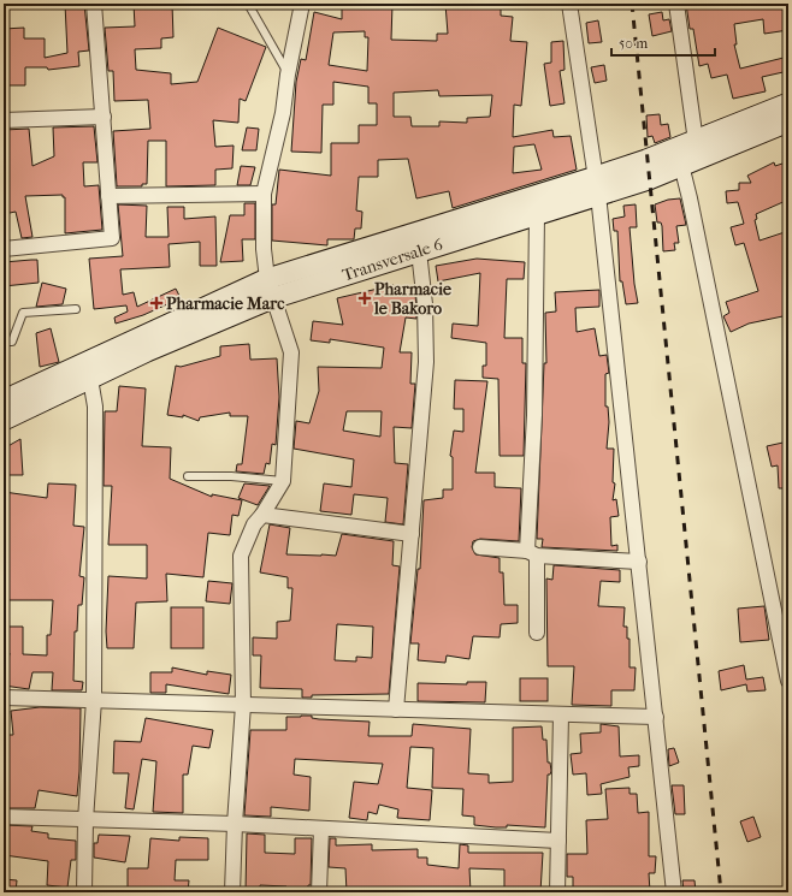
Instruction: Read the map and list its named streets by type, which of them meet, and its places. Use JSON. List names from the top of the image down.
{
  "streets": {
    "main road": ["Transversale 6"]
  },
  "places": {
    "health": ["Pharmacie le Bakoro", "Pharmacie Marc"]
  },
  "scale_bar": "50 m"
}
